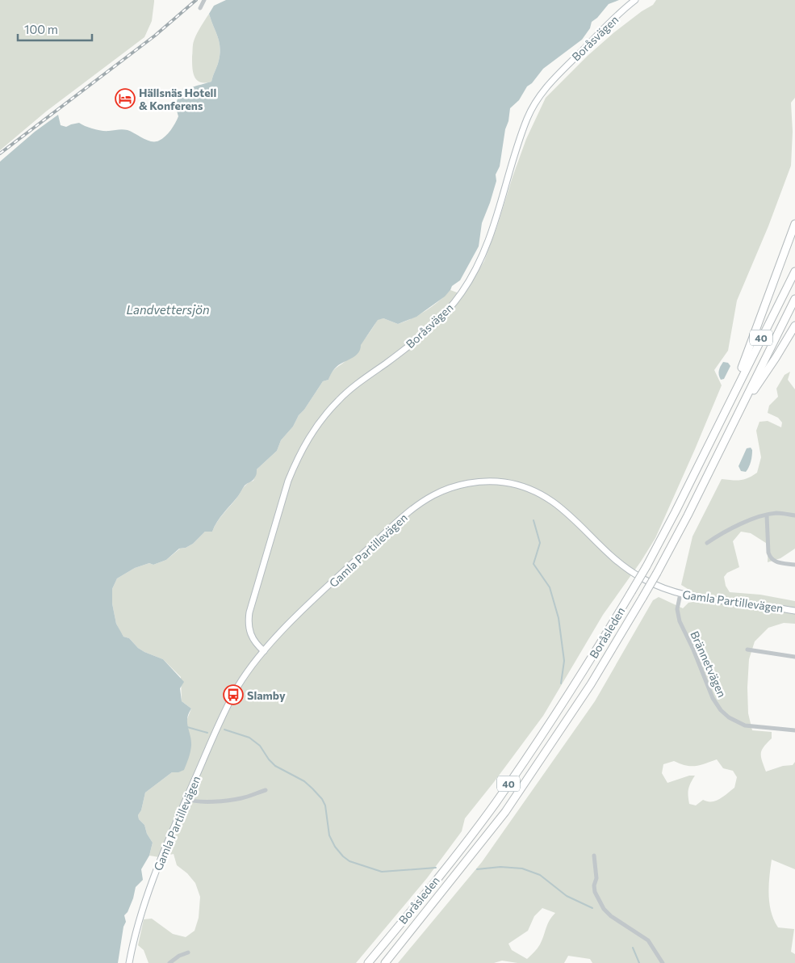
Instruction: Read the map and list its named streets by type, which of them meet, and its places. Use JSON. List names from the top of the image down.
{
  "streets": {
    "highway": ["40", "Boråsleden"],
    "street": ["Boråsvägen", "Gamla Partillevägen", "Brännetvägen"]
  },
  "crossings": [
    ["Boråsvägen", "Gamla Partillevägen"],
    ["Gamla Partillevägen", "Brännetvägen"]
  ],
  "water": ["Landvettersjön"],
  "places": {
    "hotel": ["Hällsnäs Hotell & Konferens"],
    "bus stop": ["Slamby"]
  },
  "scale_bar": "100 m"
}
